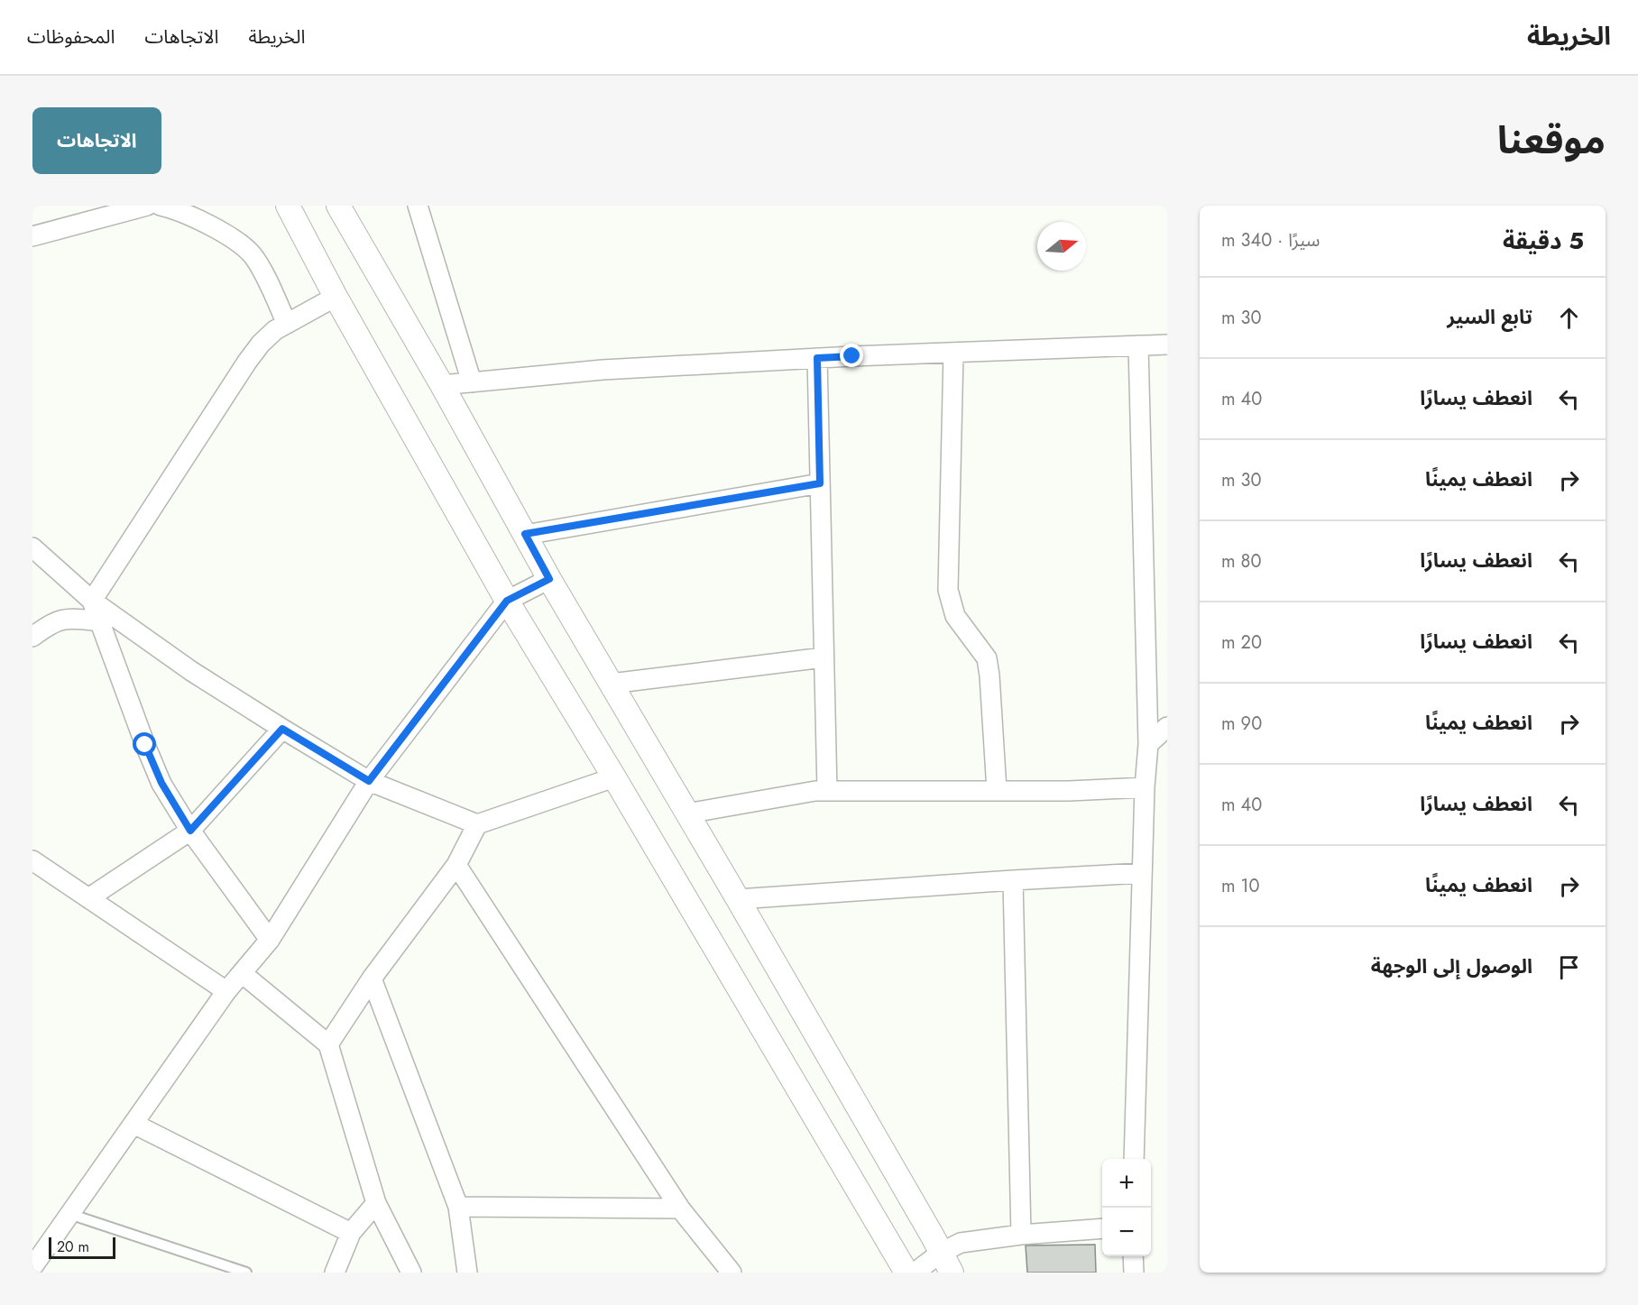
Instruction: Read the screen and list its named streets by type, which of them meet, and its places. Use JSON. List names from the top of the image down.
{
  "scale_bar": "20 m",
  "north": "right",
  "page": {
    "header": "الخريطة",
    "nav": ["الخريطة", "الاتجاهات", "المحفوظات"],
    "title": "موقعنا",
    "buttons": "الاتجاهات",
    "heading": ["5 دقيقة", "سيرًا · 340 m"],
    "list": [
      ["تابع السير", "30 m"],
      ["انعطف يسارًا", "40 m"],
      ["انعطف يمينًا", "30 m"],
      ["انعطف يسارًا", "80 m"],
      ["انعطف يسارًا", "20 m"],
      ["انعطف يمينًا", "90 m"],
      ["انعطف يسارًا", "40 m"],
      ["انعطف يمينًا", "10 m"],
      "الوصول إلى الوجهة"
    ],
    "map_buttons": ["+", "−"],
    "scale": "20 m"
  }
}
